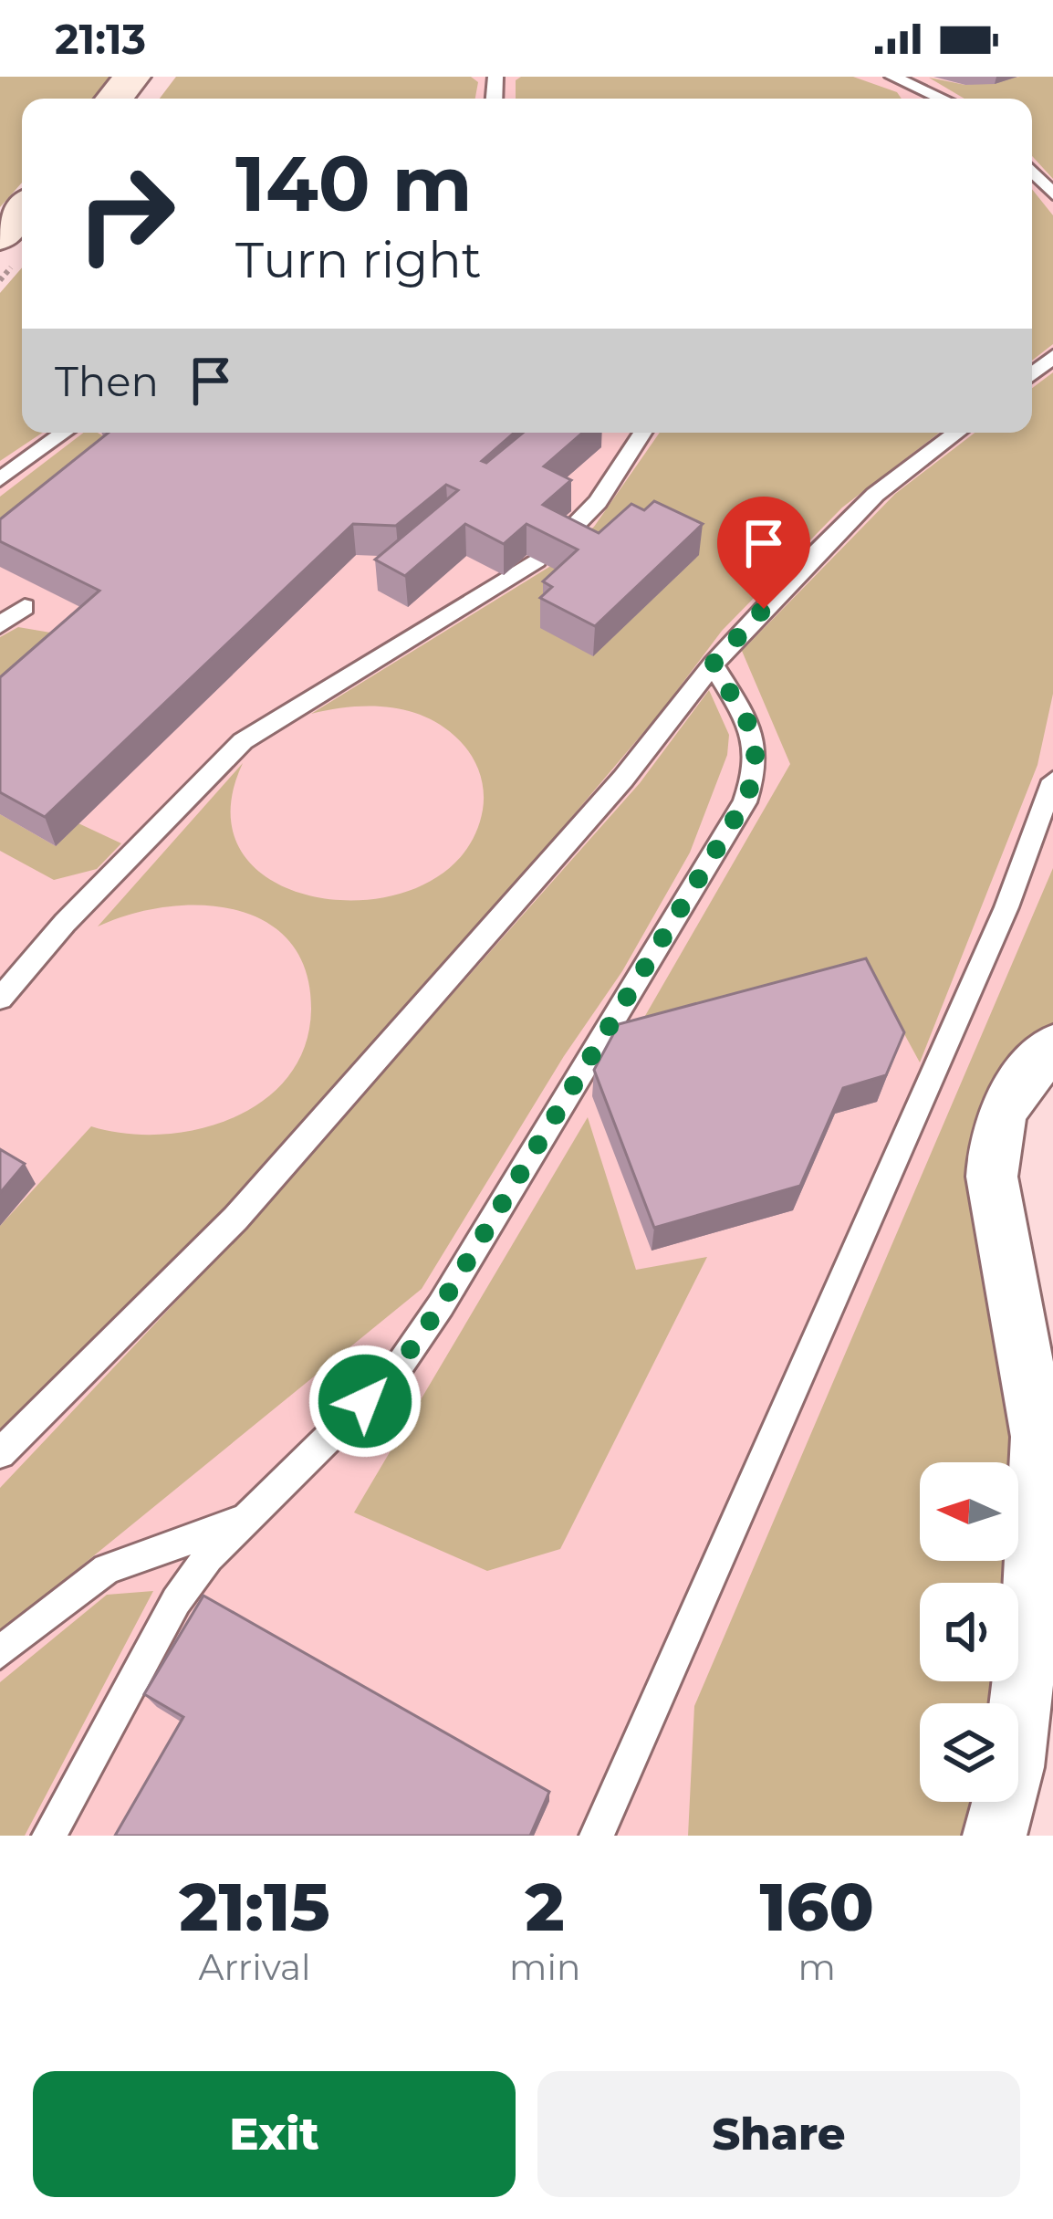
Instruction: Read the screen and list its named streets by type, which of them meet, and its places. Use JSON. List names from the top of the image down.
{
  "north": "left",
  "page": {
    "status": "21:13",
    "turn": ["140 m", "Turn right"],
    "then": "Then",
    "eta": [
      "21:15",
      "Arrival",
      "2",
      "min",
      "160",
      "m"
    ],
    "buttons": ["Exit", "Share"]
  }
}
